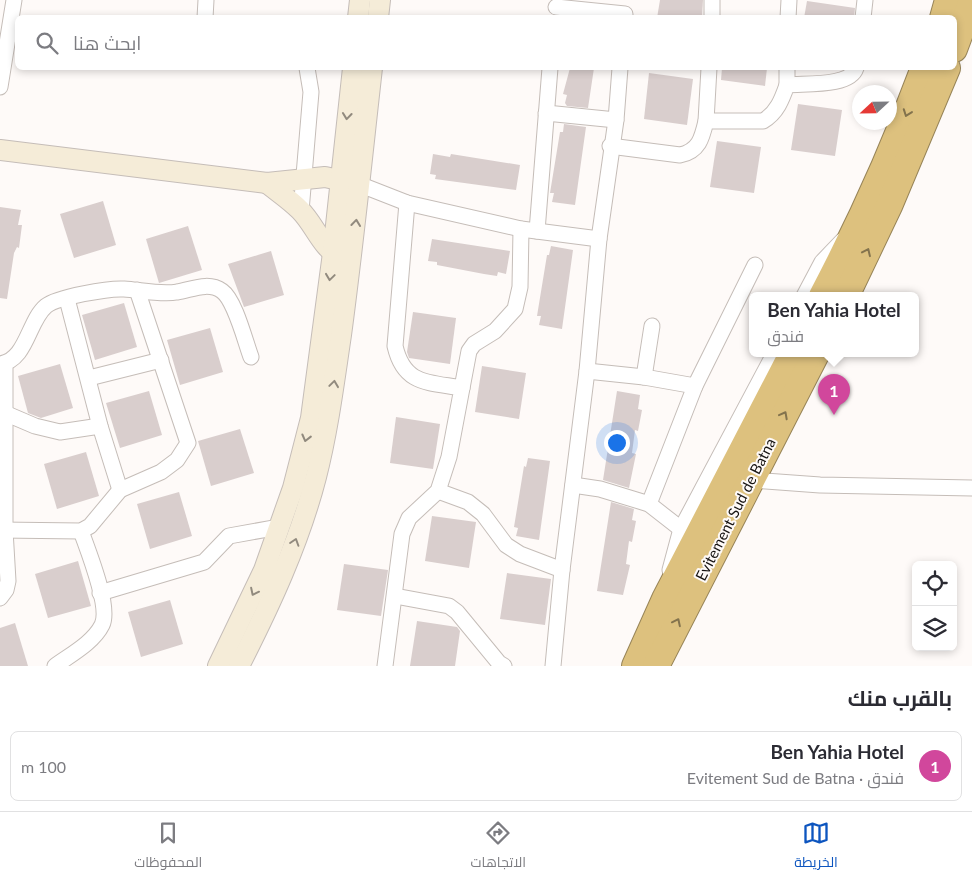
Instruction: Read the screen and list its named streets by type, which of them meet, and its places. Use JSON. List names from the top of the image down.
{
  "streets": {
    "highway": ["Evitement Sud de Batna"]
  },
  "north": "left",
  "page": {
    "search": "ابحث هنا",
    "popup": ["Ben Yahia Hotel", "فندق"],
    "pins": "1",
    "heading": "بالقرب منك",
    "list": [
      {
        "mark": "1",
        "name": "Ben Yahia Hotel",
        "note": "فندق · Evitement Sud de Batna",
        "value": "100 m"
      }
    ],
    "nav": ["الخريطة", "الاتجاهات", "المحفوظات"]
  }
}
